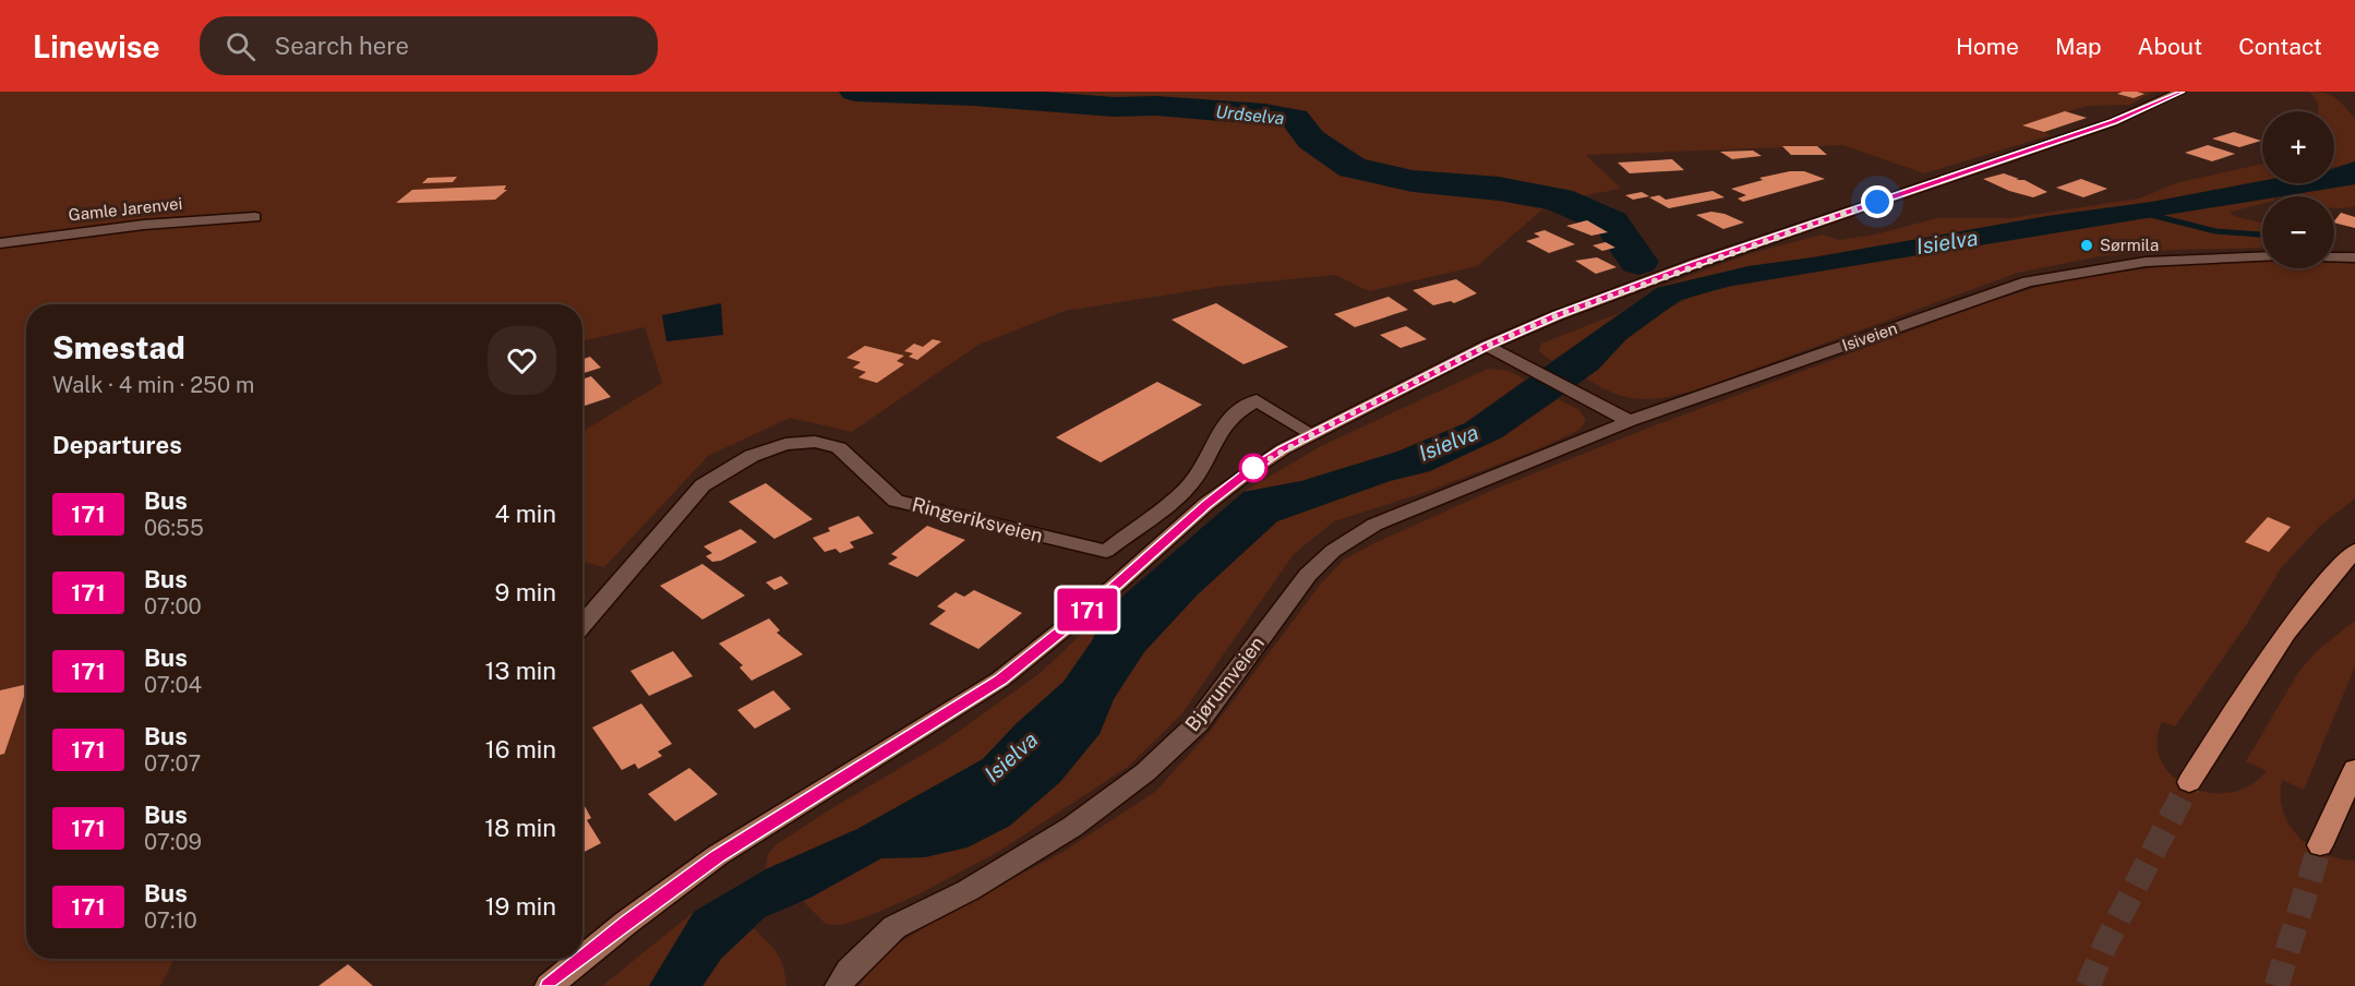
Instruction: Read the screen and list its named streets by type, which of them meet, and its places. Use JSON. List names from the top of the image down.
{
  "streets": {
    "street": [
      "Gamle Jarenvei",
      "Isiveien",
      "Ringeriksveien",
      "Bjørumveien"
    ]
  },
  "crossings": [
    ["Isiveien", "Bjørumveien"]
  ],
  "water": ["Urdselva", "Isielva"],
  "places": ["Sørmila"],
  "lines": ["bus line 171"],
  "page": {
    "header": "Linewise",
    "search": "Search here",
    "nav": [
      "Home",
      "Map",
      "About",
      "Contact"
    ],
    "on_map": "171",
    "map_buttons": ["+", "−"],
    "heading": [
      ["Smestad", "Walk · 4 min · 250 m"],
      "Departures"
    ],
    "list": [
      {
        "mark": "171",
        "name": "Bus",
        "note": "06:55",
        "value": "4 min"
      },
      {
        "mark": "171",
        "name": "Bus",
        "note": "07:00",
        "value": "9 min"
      },
      {
        "mark": "171",
        "name": "Bus",
        "note": "07:04",
        "value": "13 min"
      },
      {
        "mark": "171",
        "name": "Bus",
        "note": "07:07",
        "value": "16 min"
      },
      {
        "mark": "171",
        "name": "Bus",
        "note": "07:09",
        "value": "18 min"
      },
      {
        "mark": "171",
        "name": "Bus",
        "note": "07:10",
        "value": "19 min"
      }
    ]
  }
}
